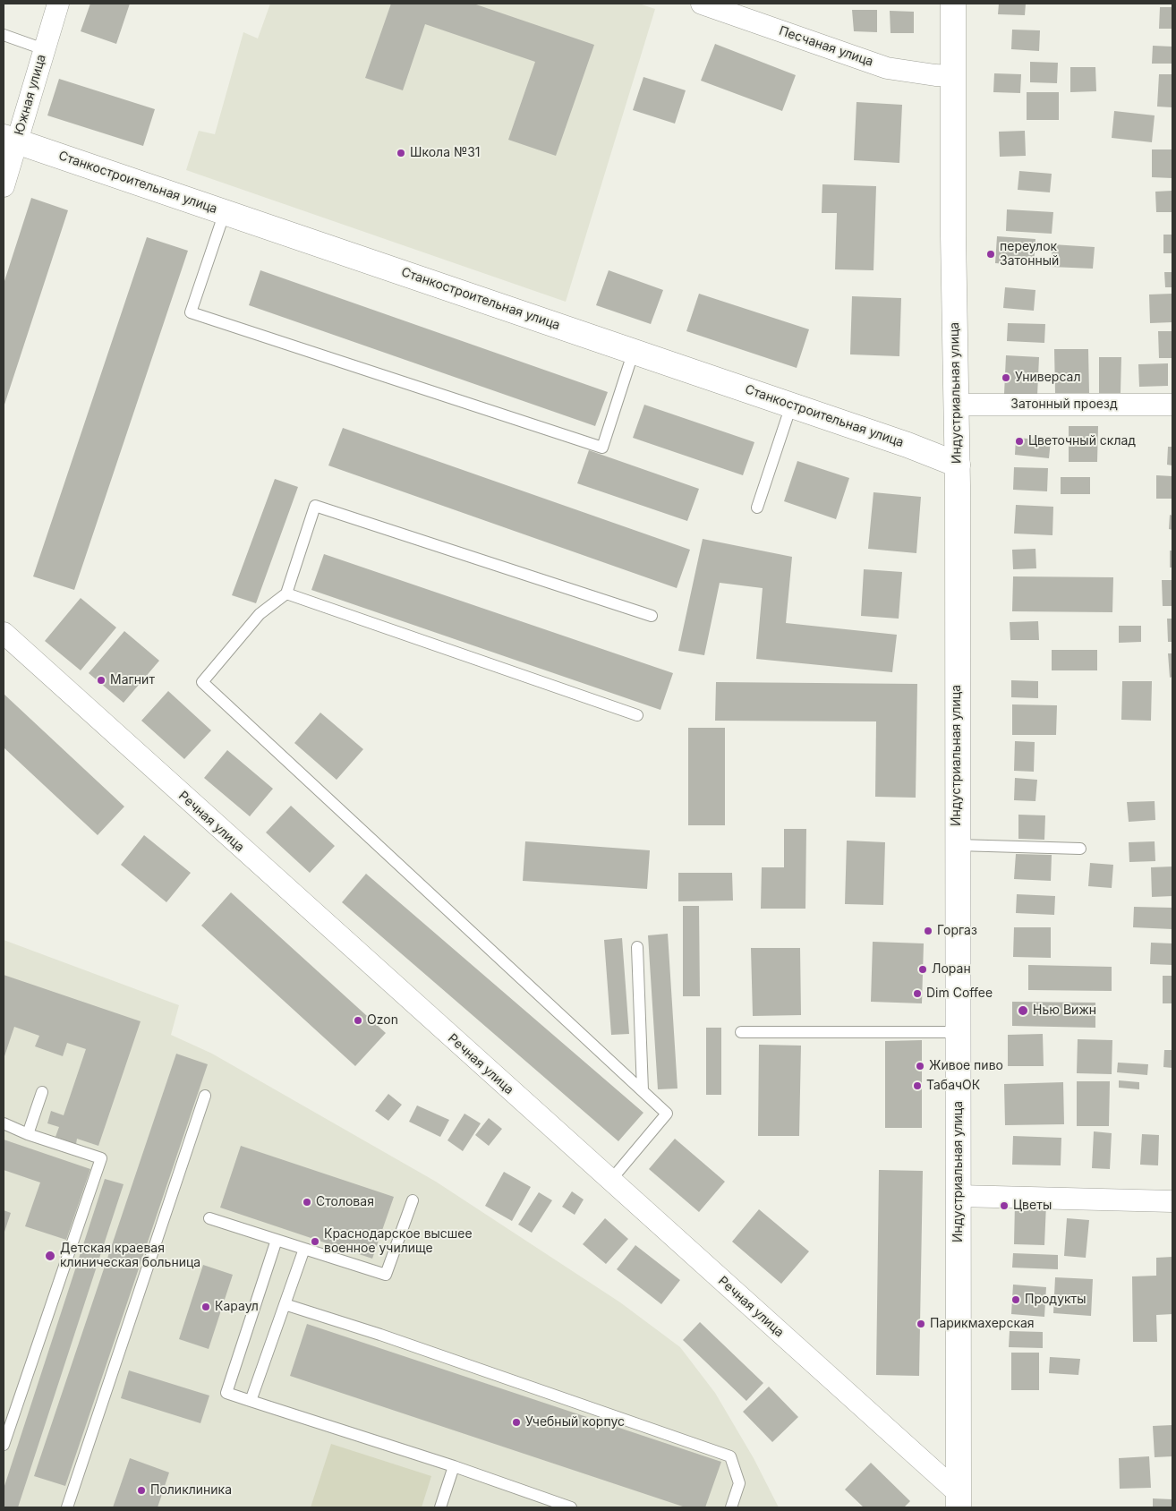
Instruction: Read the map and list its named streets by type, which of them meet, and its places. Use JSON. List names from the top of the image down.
{
  "streets": {
    "main road": ["Станкостроительная улица", "Индустриальная улица"],
    "street": [
      "Песчаная улица",
      "Южная улица",
      "Затонный проезд",
      "Речная улица"
    ]
  },
  "crossings": [
    ["Песчаная улица", "Индустриальная улица"],
    ["Южная улица", "Станкостроительная улица"],
    ["Станкостроительная улица", "Индустриальная улица"],
    ["Индустриальная улица", "Затонный проезд"],
    ["Индустриальная улица", "Речная улица"]
  ],
  "places": [
    "Школа №31",
    "переулок Затонный",
    "Универсал",
    "Цветочный склад",
    "Магнит",
    "Горгаз",
    "Лоран",
    "Dim Coffee",
    "Нью Вижн",
    "Ozon",
    "Живое пиво",
    "ТабачОК",
    "Столовая",
    "Цветы",
    "Краснодарское высшее военное училище",
    "Детская краевая клиническая больница",
    "Продукты",
    "Караул",
    "Парикмахерская",
    "Учебный корпус",
    "Поликлиника"
  ]
}
